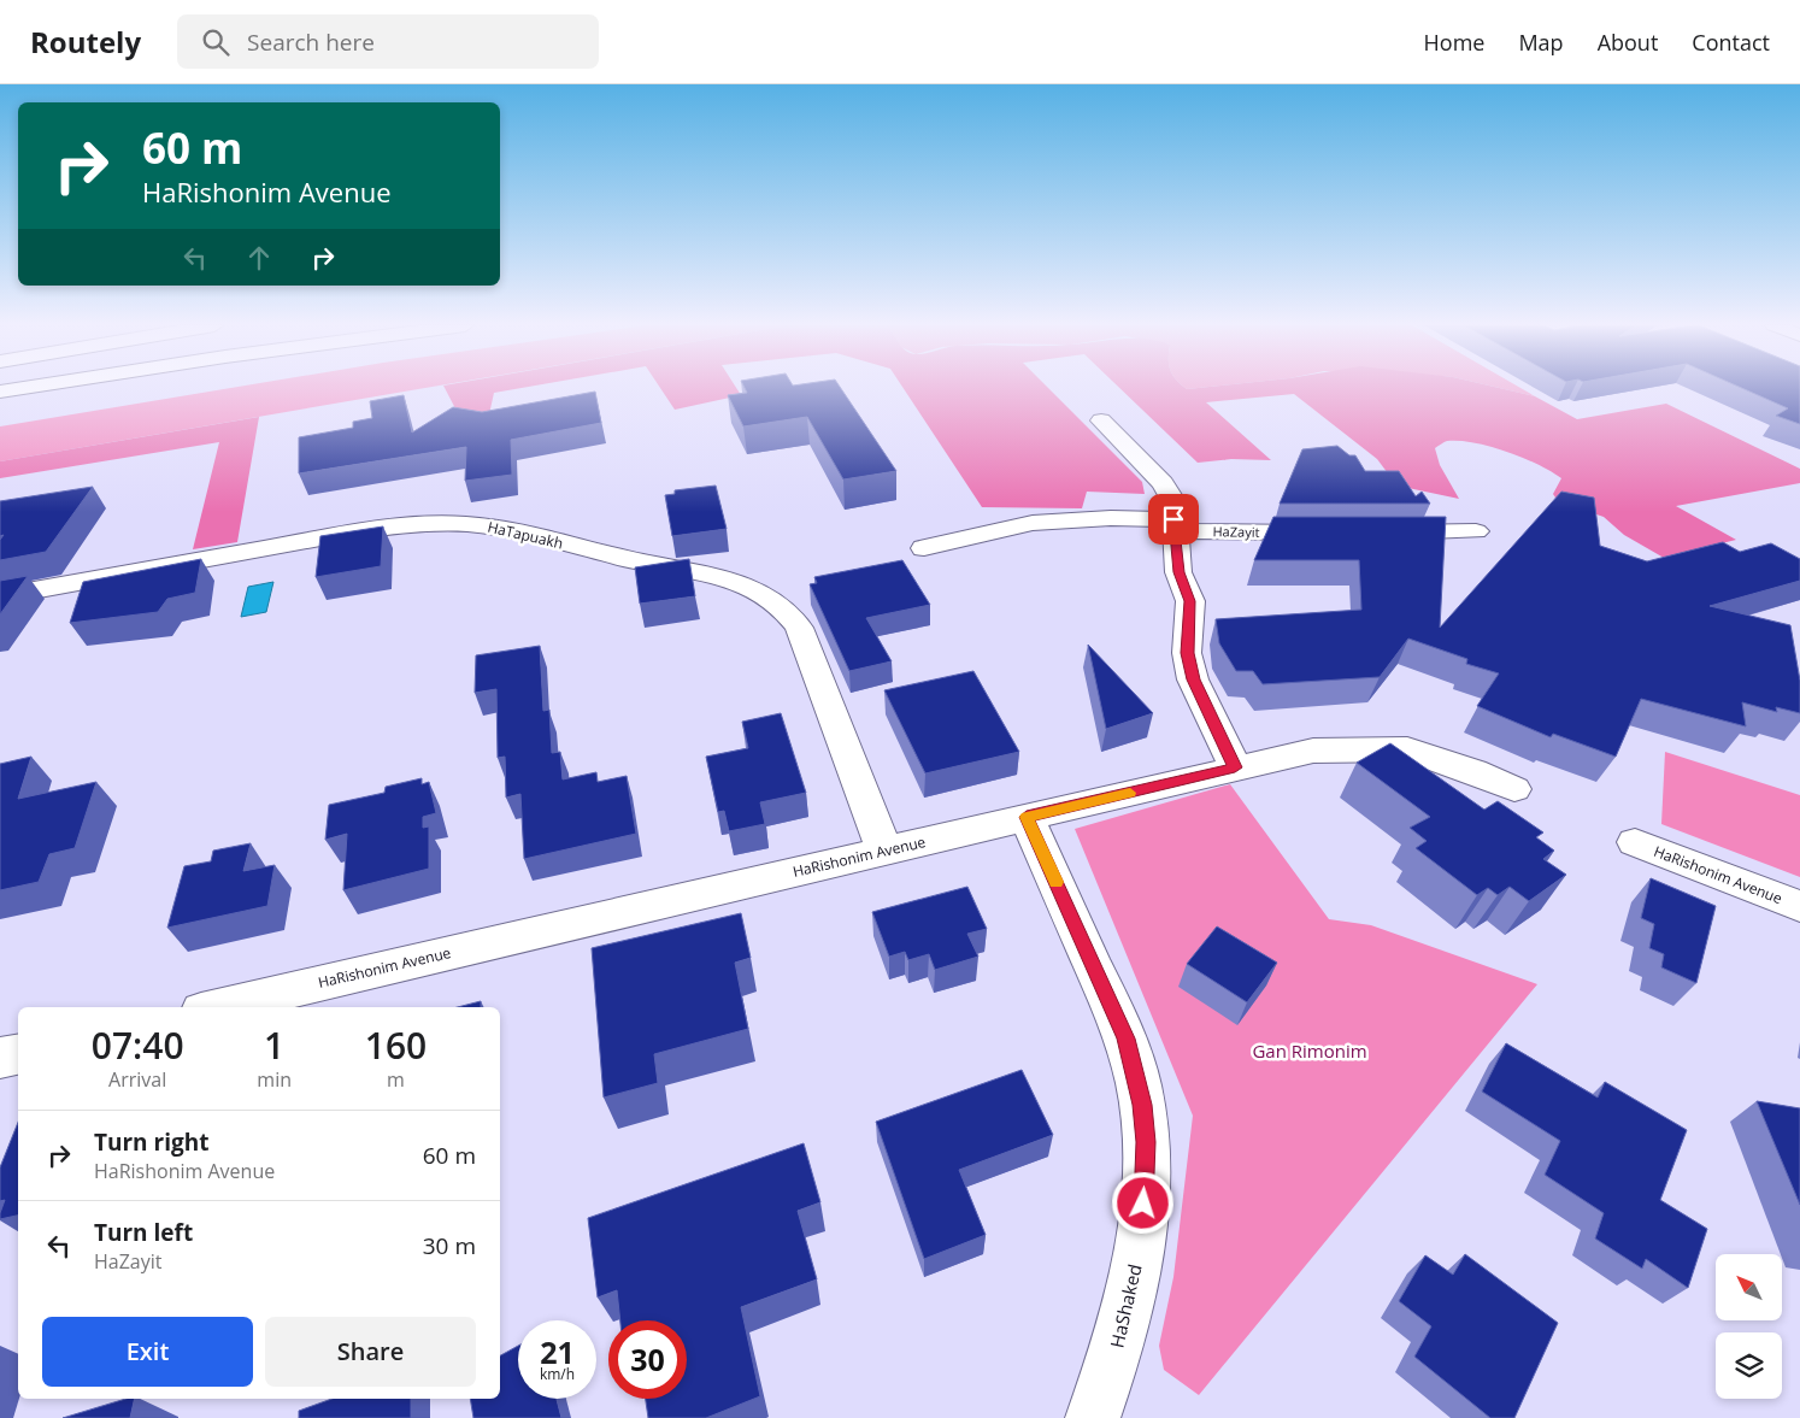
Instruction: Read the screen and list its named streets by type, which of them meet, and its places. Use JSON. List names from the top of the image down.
{
  "streets": {
    "main road": [
      "HaZayit",
      "HaTapuakh",
      "HaRishonim Avenue",
      "HaShaked"
    ]
  },
  "crossings": [
    ["HaTapuakh", "HaRishonim Avenue"],
    ["HaRishonim Avenue", "HaShaked"]
  ],
  "parks": ["Gan Rimonim"],
  "north": "top left",
  "page": {
    "header": "Routely",
    "search": "Search here",
    "nav": [
      "Home",
      "Map",
      "About",
      "Contact"
    ],
    "turn": ["60 m", "HaRishonim Avenue"],
    "eta": [
      "07:40",
      "Arrival",
      "1",
      "min",
      "160",
      "m"
    ],
    "list": [
      {
        "name": "Turn right",
        "note": "HaRishonim Avenue",
        "value": "60 m"
      },
      {
        "name": "Turn left",
        "note": "HaZayit",
        "value": "30 m"
      }
    ],
    "buttons": ["Exit", "Share"],
    "speed": "21 km/h",
    "limit": "30"
  }
}
